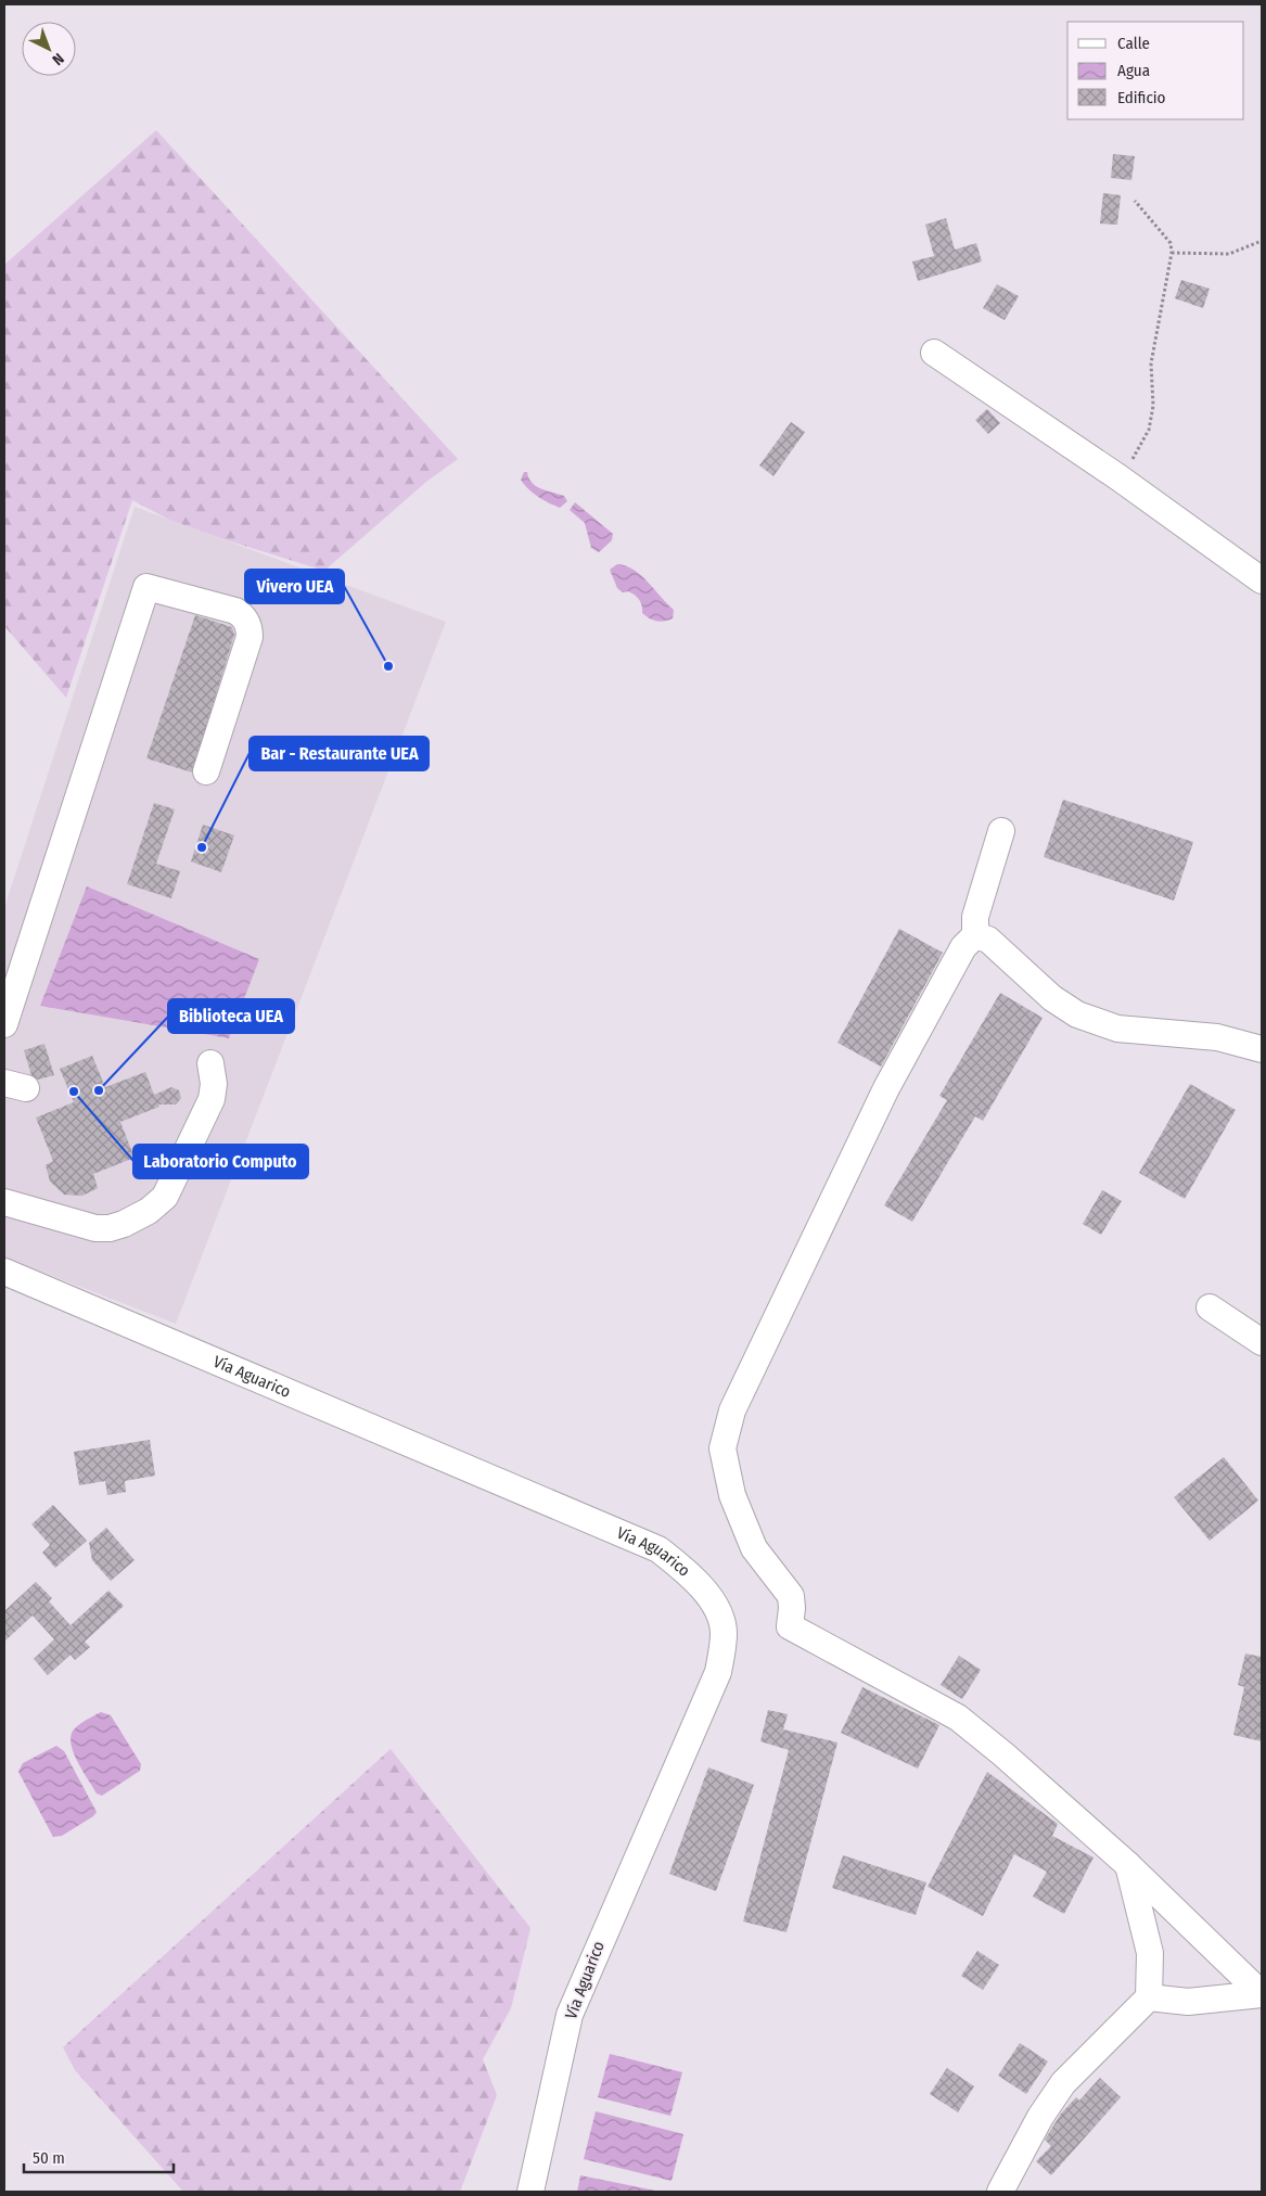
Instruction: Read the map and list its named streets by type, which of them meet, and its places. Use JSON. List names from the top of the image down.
{
  "streets": {
    "street": ["Vía Aguarico"]
  },
  "places": [
    "Vivero UEA",
    "Bar - Restaurante UEA",
    "Biblioteca UEA",
    "Laboratorio Computo"
  ],
  "legend": ["Calle", "Agua", "Edificio"],
  "scale_bar": "50 m",
  "north": "bottom right"
}
